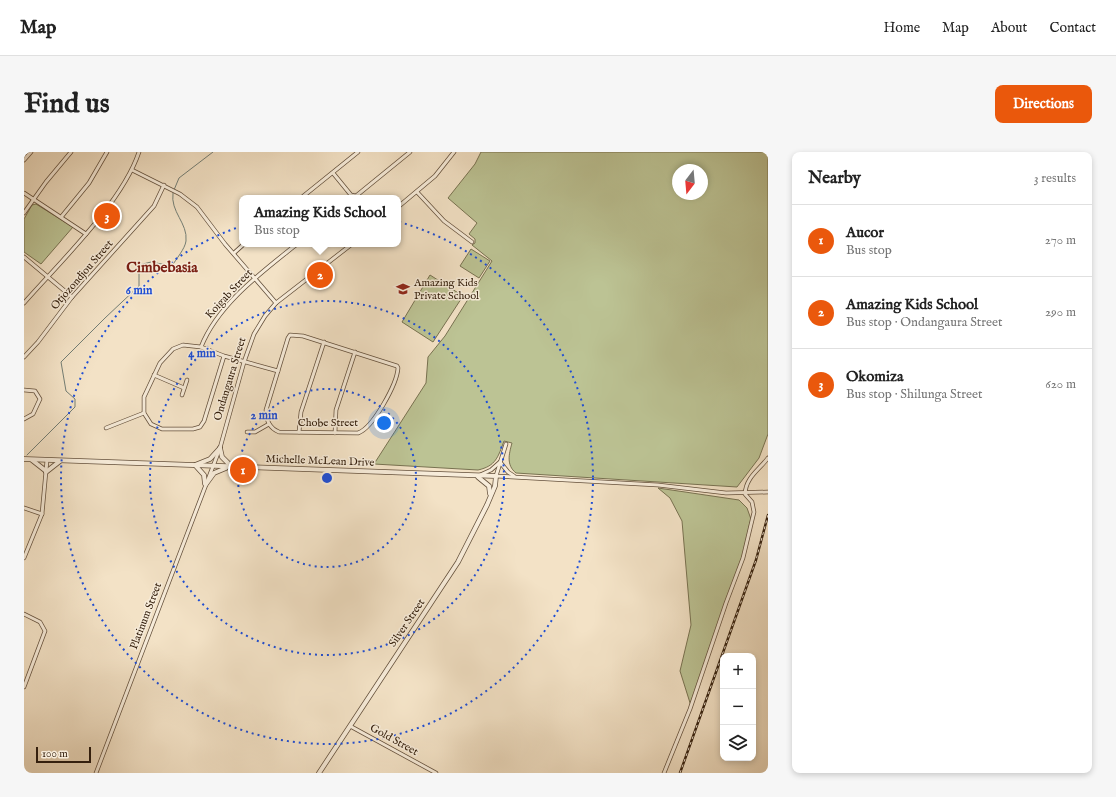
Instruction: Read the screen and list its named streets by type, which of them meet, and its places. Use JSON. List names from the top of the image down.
{
  "streets": {
    "street": [
      "Otjozondjou Street",
      "Koigab Street",
      "Ondangaura Street",
      "Chobe Street",
      "Michelle McLean Drive",
      "Platinum Street",
      "Silver Street",
      "Gold Street"
    ]
  },
  "crossings": [
    ["Ondangaura Street", "Michelle McLean Drive"],
    ["Ondangaura Street", "Platinum Street"],
    ["Michelle McLean Drive", "Platinum Street"],
    ["Michelle McLean Drive", "Silver Street"],
    ["Silver Street", "Gold Street"]
  ],
  "districts": ["Cimbebasia"],
  "places": {
    "school or university": ["Amazing Kids Private School"]
  },
  "scale_bar": "100 m",
  "north": "bottom",
  "page": {
    "header": "Map",
    "nav": [
      "Home",
      "Map",
      "About",
      "Contact"
    ],
    "buttons": "Directions",
    "title": "Find us",
    "heading": ["Nearby", "3 results"],
    "popup": ["Amazing Kids School", "Bus stop"],
    "pins": ["3", "2", "1"],
    "list": [
      {
        "mark": "1",
        "name": "Aucor",
        "note": "Bus stop",
        "value": "270 m"
      },
      {
        "mark": "2",
        "name": "Amazing Kids School",
        "note": "Bus stop · Ondangaura Street",
        "value": "290 m"
      },
      {
        "mark": "3",
        "name": "Okomiza",
        "note": "Bus stop · Shilunga Street",
        "value": "620 m"
      }
    ],
    "map_buttons": ["+", "−"],
    "scale": "100 m"
  },
  "rings": ["6 min", "4 min", "2 min"]
}
